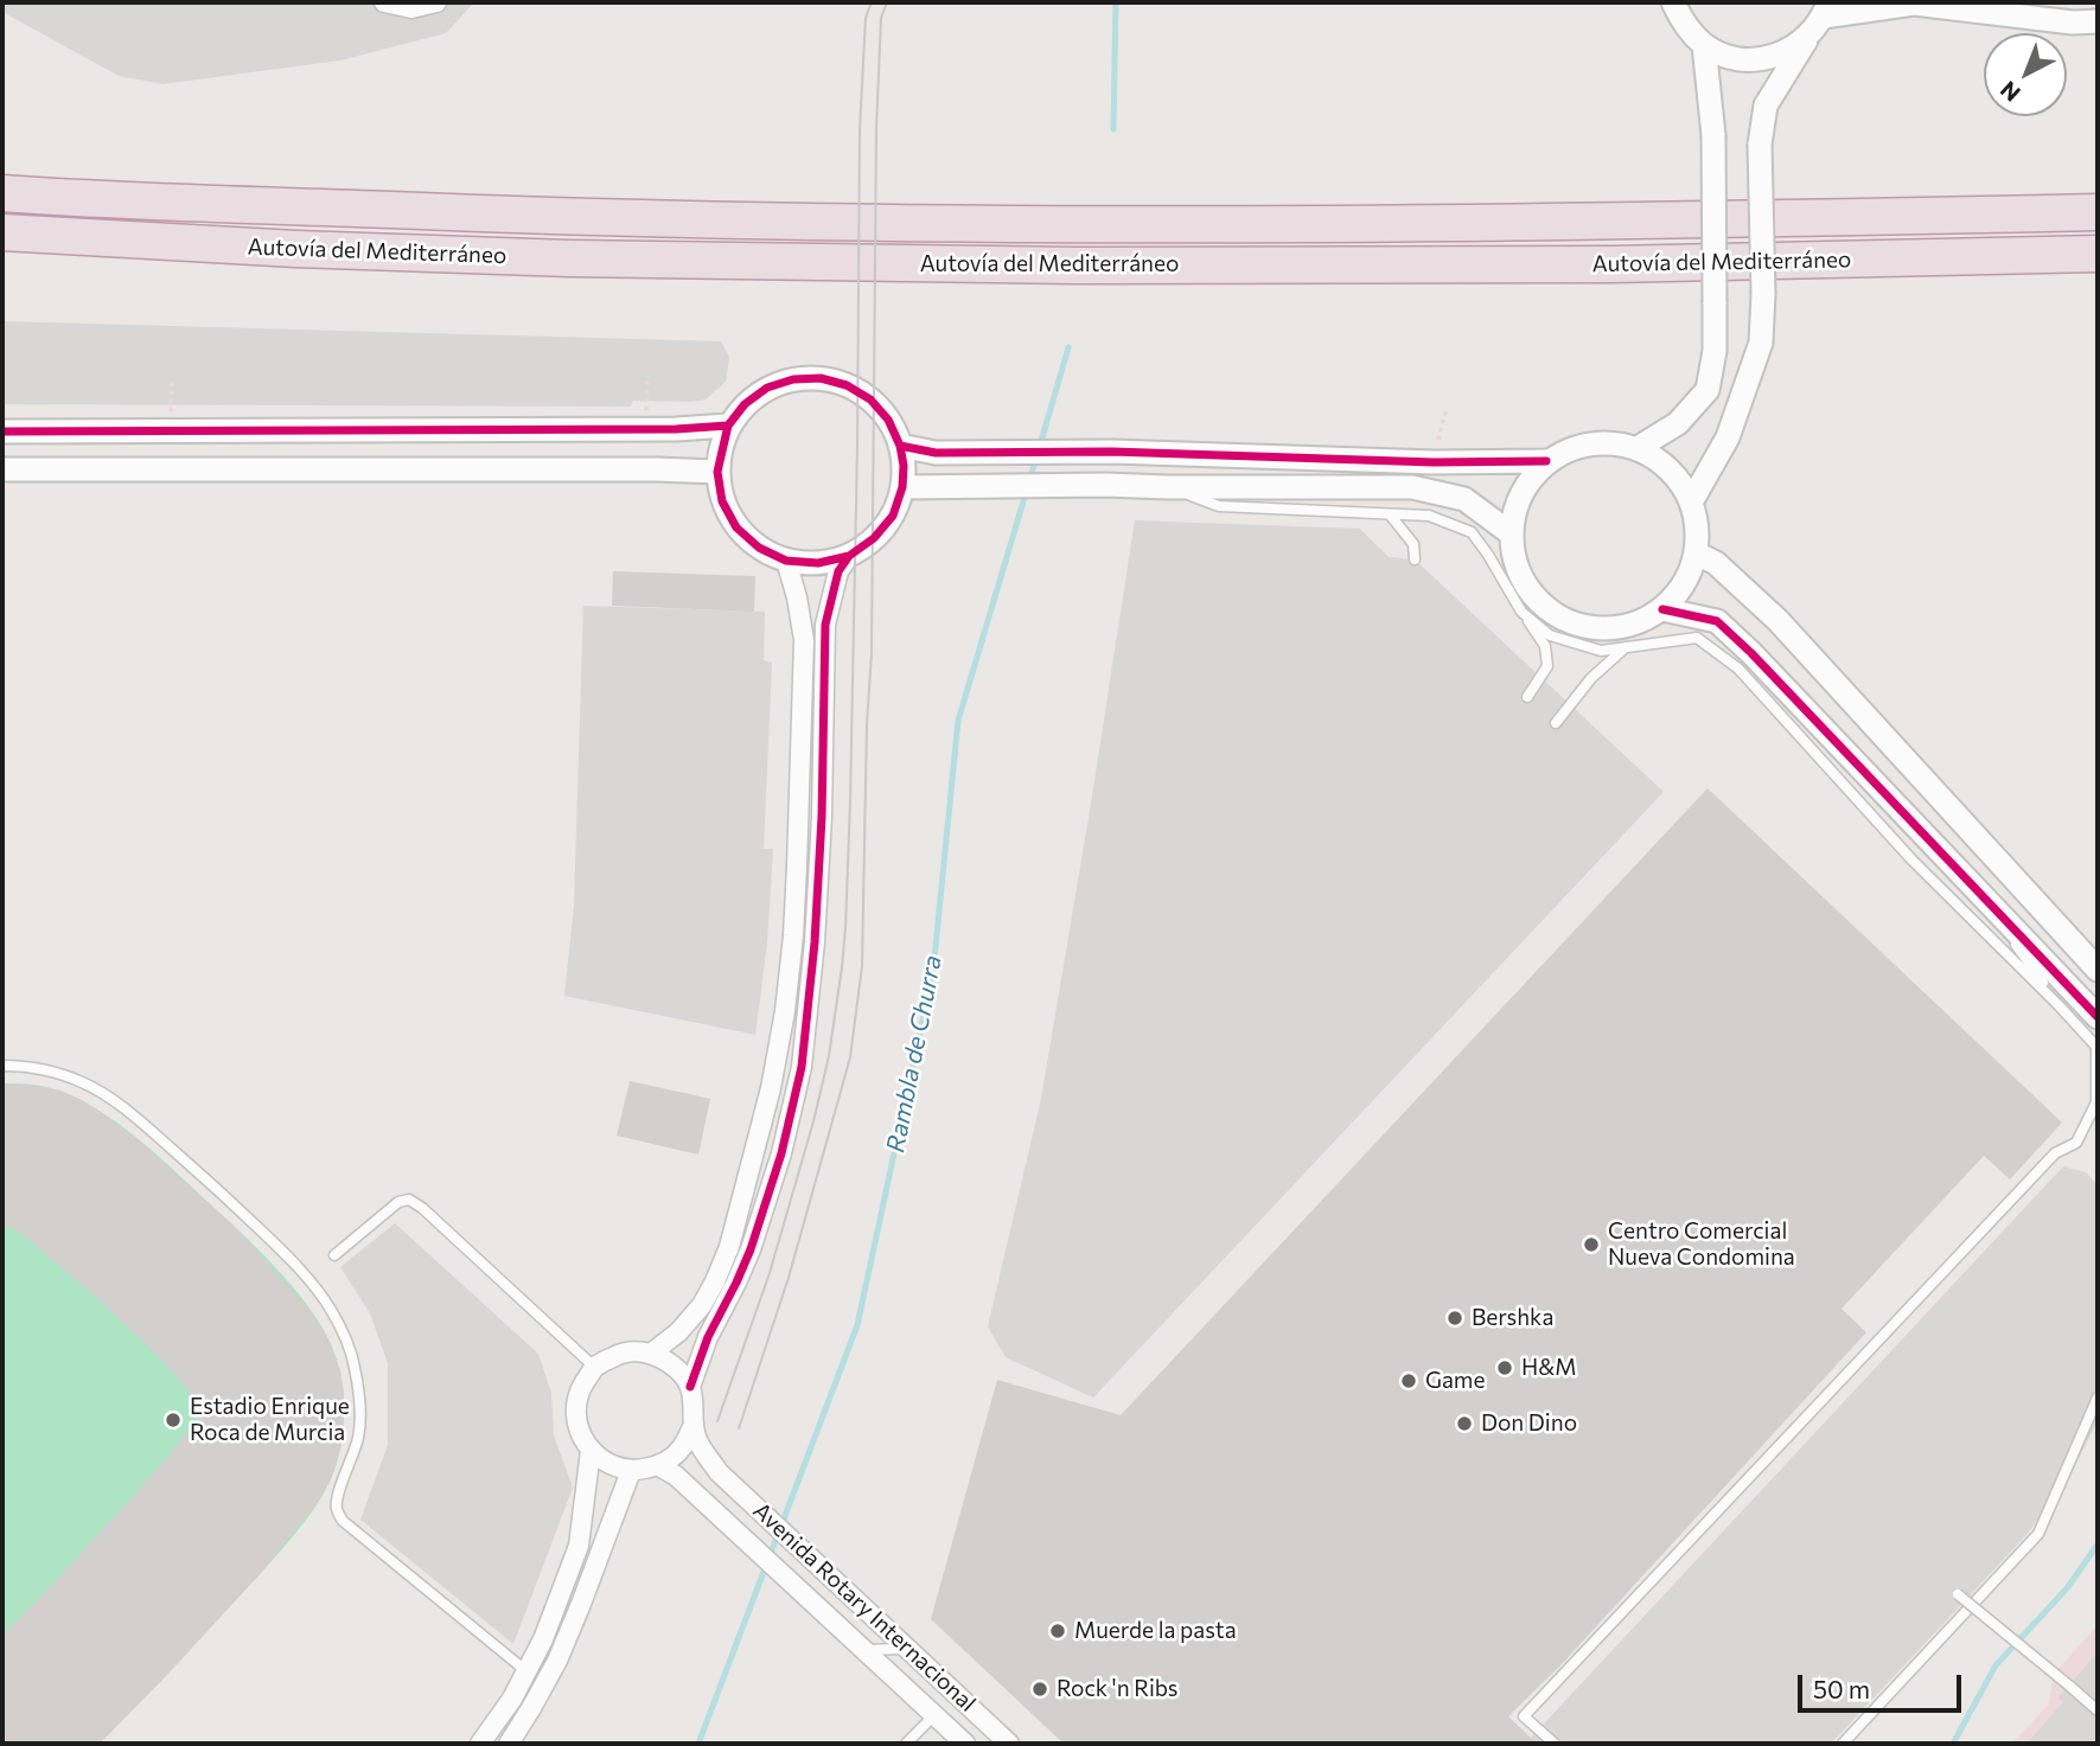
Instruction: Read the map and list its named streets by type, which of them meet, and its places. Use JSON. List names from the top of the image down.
{
  "streets": {
    "highway": ["Autovía del Mediterráneo"],
    "street": ["Avenida Rotary Internacional"]
  },
  "water": ["Rambla de Churra"],
  "places": [
    "Centro Comercial Nueva Condomina",
    "Bershka",
    "H&M",
    "Game",
    "Estadio Enrique Roca de Murcia",
    "Don Dino",
    "Muerde la pasta",
    "Rock 'n Ribs"
  ],
  "scale_bar": "50 m",
  "north": "bottom left"
}
